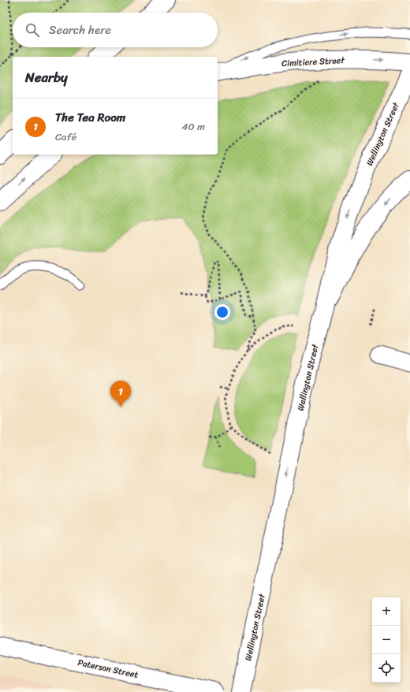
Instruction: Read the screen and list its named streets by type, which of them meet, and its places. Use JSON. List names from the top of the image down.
{
  "streets": {
    "main road": ["Cimitiere Street", "Wellington Street", "Paterson Street"]
  },
  "one_way": ["Cimitiere Street", "Wellington Street"],
  "page": {
    "search": "Search here",
    "heading": "Nearby",
    "list": [
      {
        "mark": "1",
        "name": "The Tea Room",
        "note": "Café",
        "value": "40 m"
      }
    ],
    "pins": "1",
    "map_buttons": ["+", "−"]
  }
}
